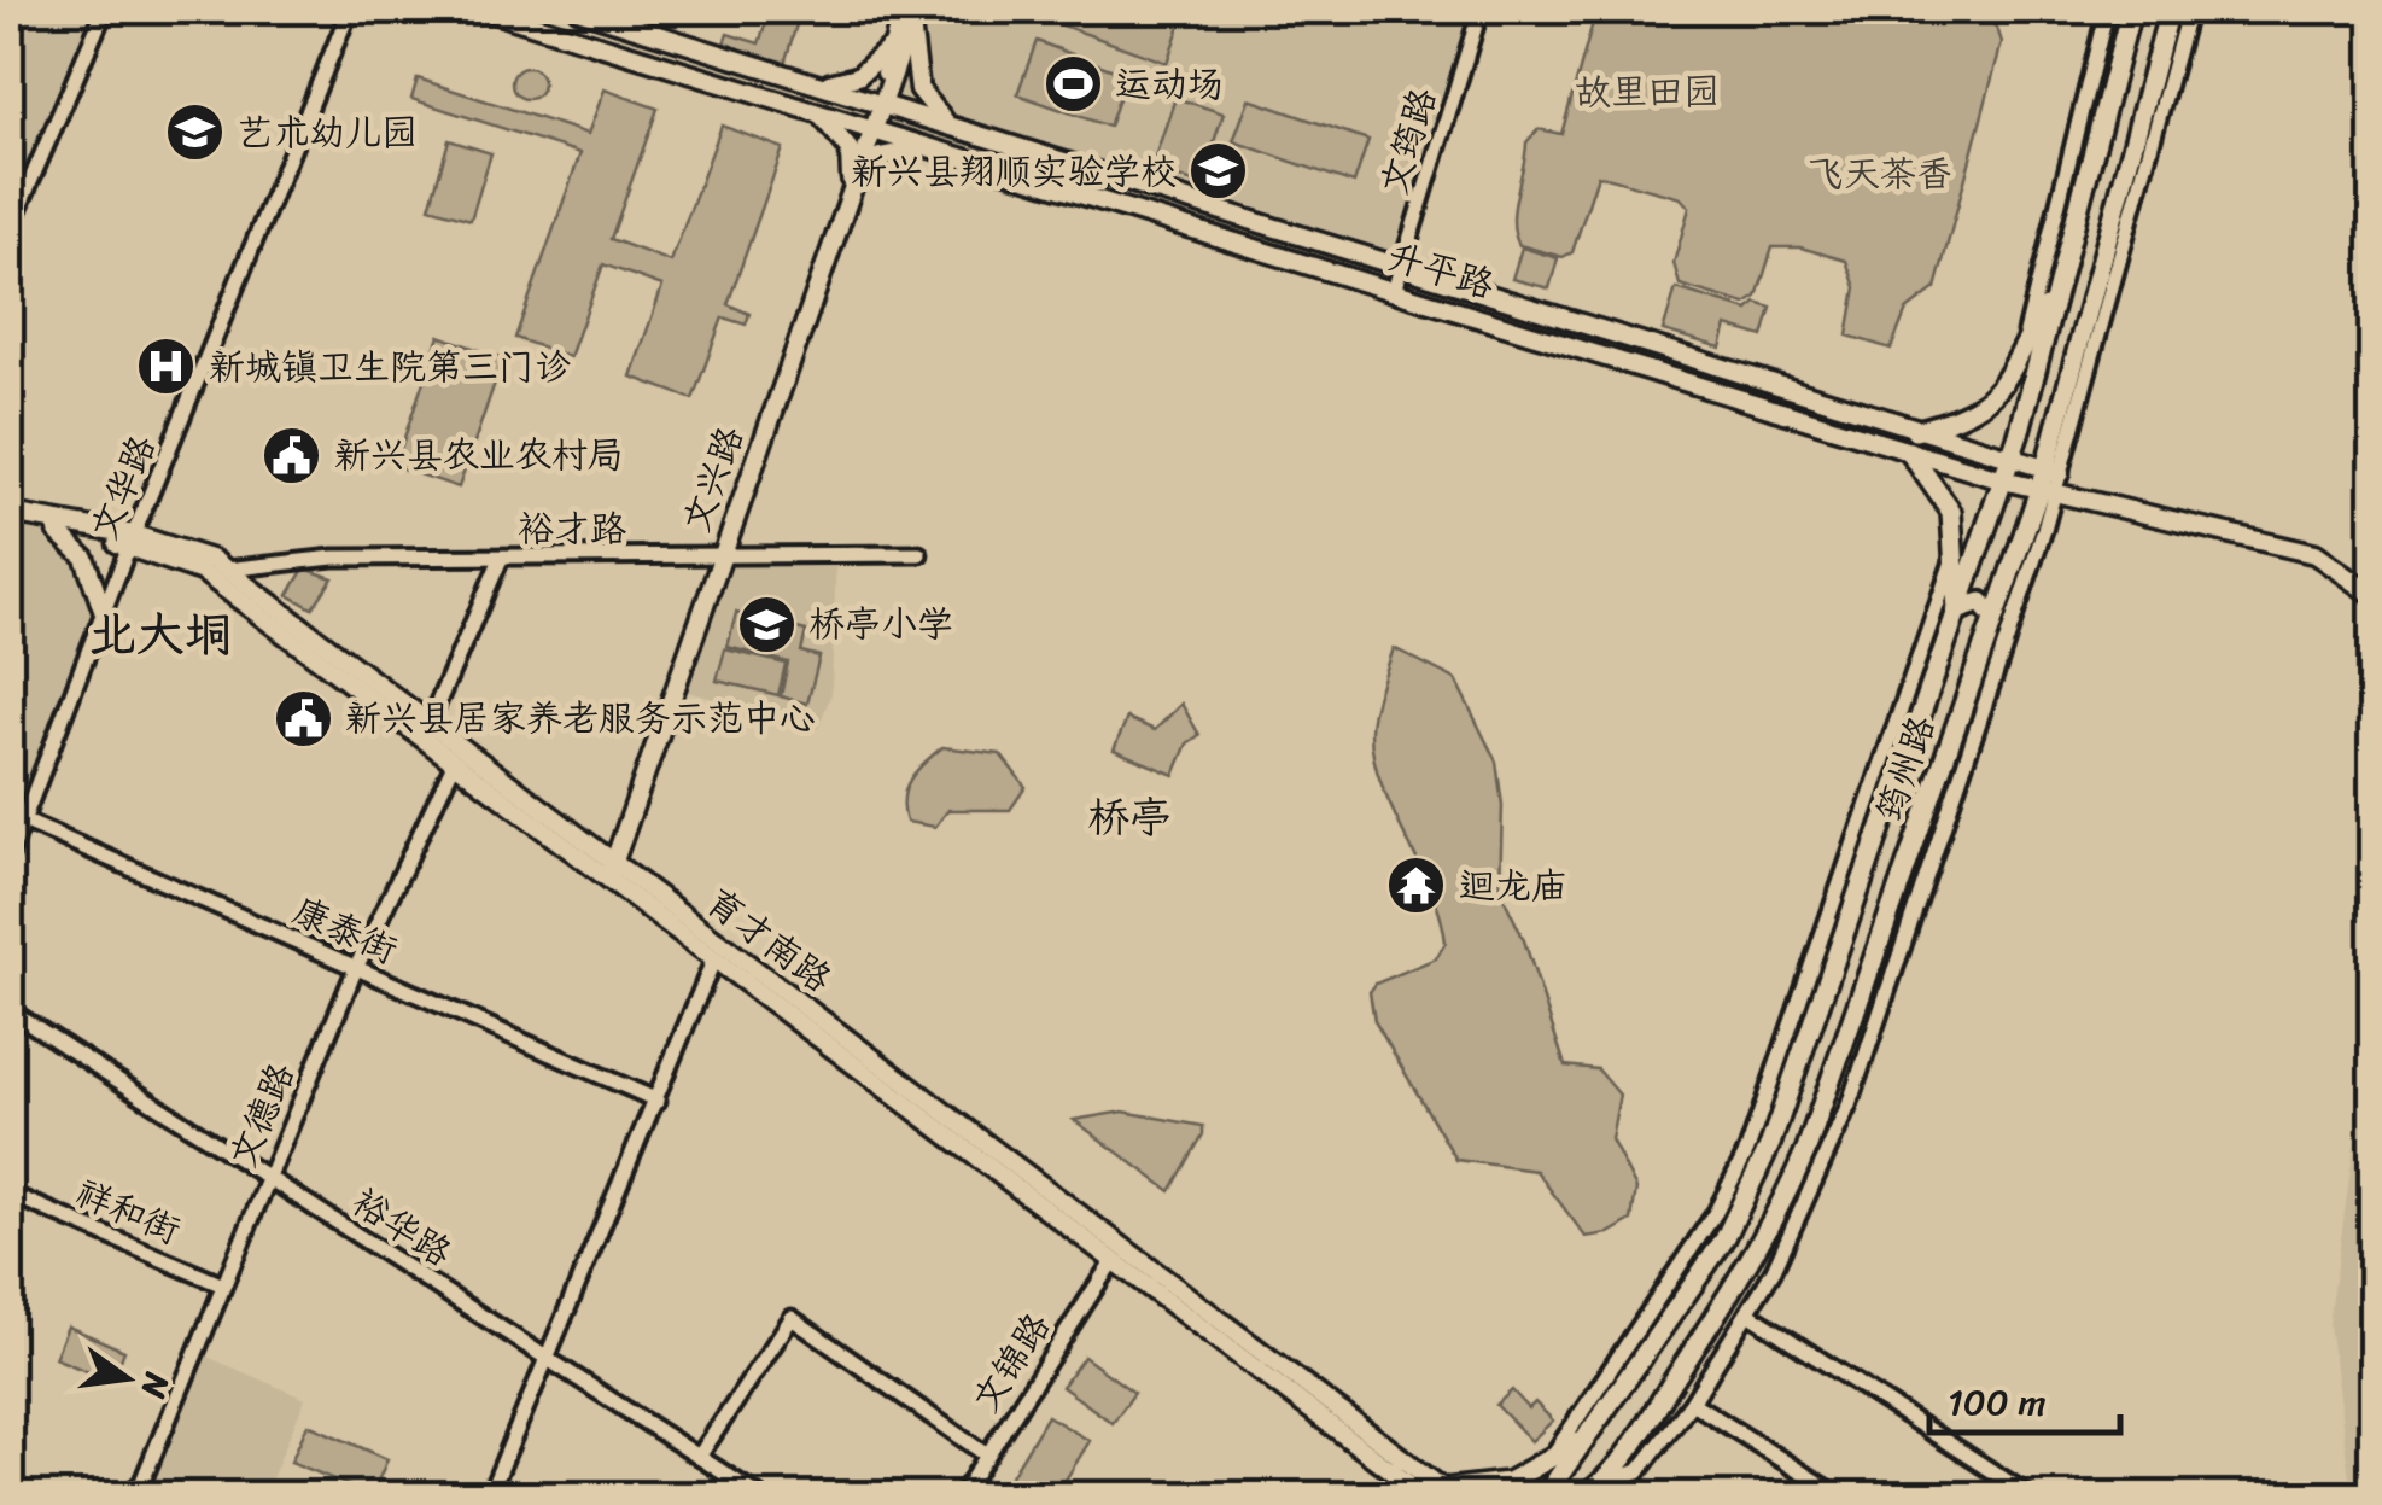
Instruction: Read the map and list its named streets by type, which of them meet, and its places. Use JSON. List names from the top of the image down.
{
  "streets": {
    "main road": ["筠州路"],
    "street": [
      "文筠路",
      "升平路",
      "文兴路",
      "文华路",
      "裕才路",
      "康泰街",
      "育才南路",
      "文德路",
      "祥和街",
      "裕华路",
      "文锦路"
    ]
  },
  "crossings": [
    ["文筠路", "升平路"],
    ["升平路", "文兴路"],
    ["升平路", "筠州路"],
    ["文兴路", "裕才路"],
    ["文兴路", "育才南路"],
    ["文华路", "康泰街"],
    ["文华路", "育才南路"],
    ["裕才路", "育才南路"],
    ["康泰街", "文德路"],
    ["育才南路", "文德路"],
    ["育才南路", "文锦路"],
    ["文德路", "祥和街"],
    ["文德路", "裕华路"]
  ],
  "districts": ["北大垌", "桥亭"],
  "parks": ["故里田园", "飞天茶香"],
  "places": {
    "sports": ["运动场"],
    "school or university": ["艺术幼儿园", "新兴县翔顺实验学校", "桥亭小学"],
    "hospital": ["新城镇卫生院第三门诊"],
    "public building": ["新兴县农业农村局", "新兴县居家养老服务示范中心"],
    "temple": ["迴龙庙"]
  },
  "scale_bar": "100 m",
  "north": "right"
}
